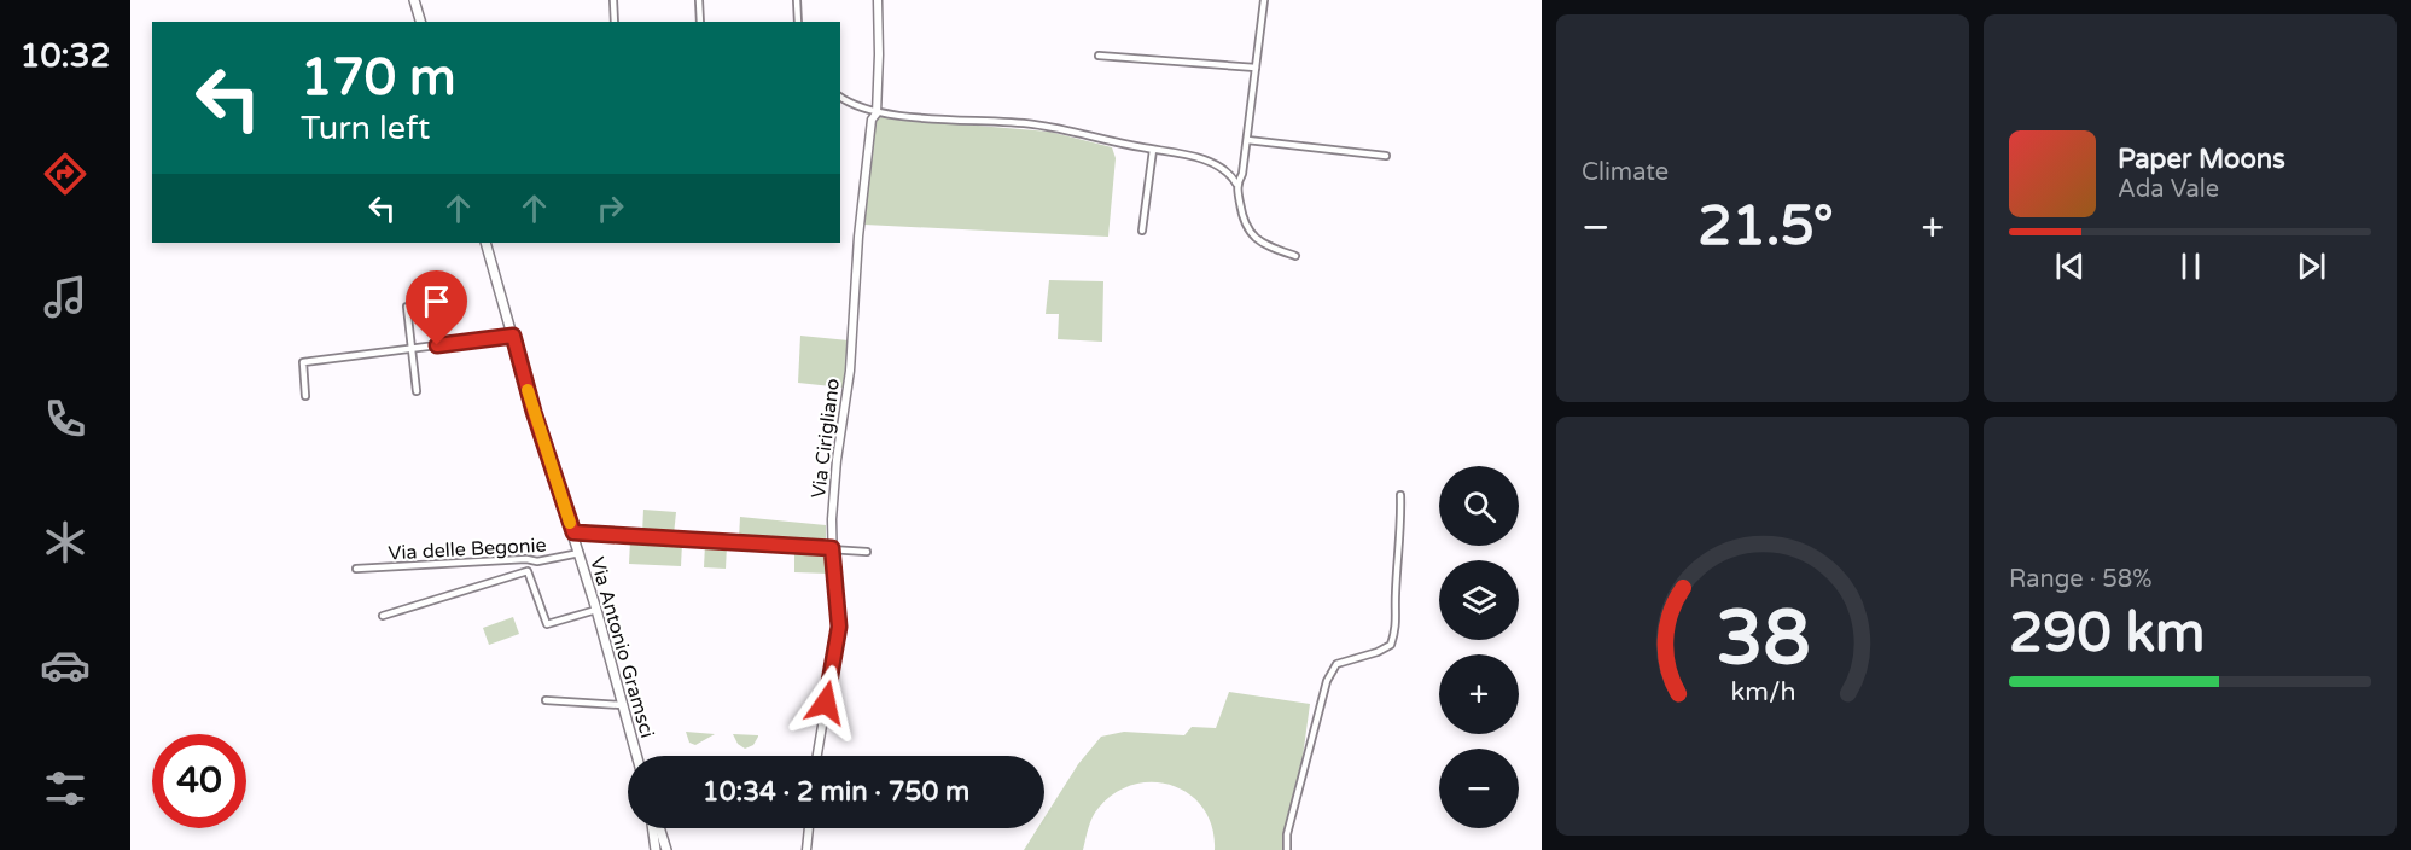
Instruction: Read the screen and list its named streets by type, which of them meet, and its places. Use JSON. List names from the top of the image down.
{
  "streets": {
    "main road": ["Via Antonio Gramsci"],
    "street": ["Via Cirigliano", "Via delle Begonie"]
  },
  "crossings": [
    ["Via delle Begonie", "Via Antonio Gramsci"]
  ],
  "page": {
    "tabs": "10:32",
    "tile": [
      "Climate",
      ["Range · 58%", "290 km"]
    ],
    "turn": ["170 m", "Turn left"],
    "song": ["Paper Moons", "Ada Vale"],
    "heat": ["−", "21.5°", "+"],
    "map_buttons": ["+", "−"],
    "limit": "40",
    "trip": "10:34 · 2 min · 750 m",
    "gauge": ["38", "km/h"]
  }
}
